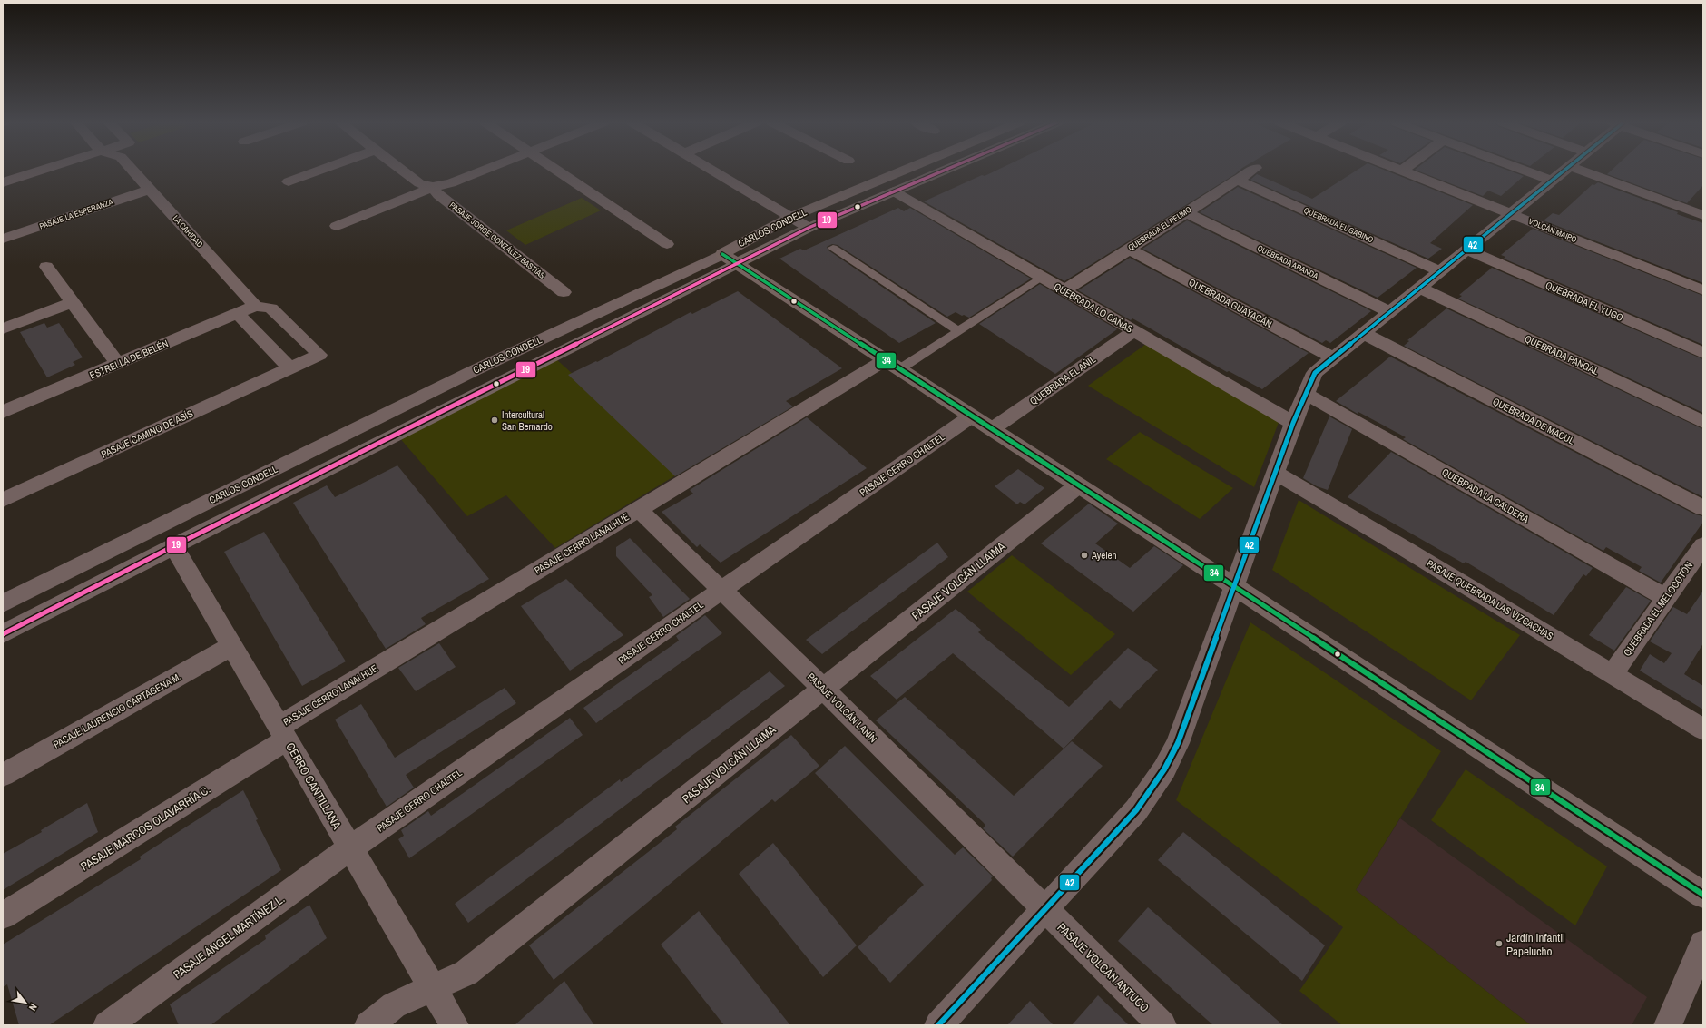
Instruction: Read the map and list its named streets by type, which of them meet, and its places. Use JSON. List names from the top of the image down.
{
  "streets": {
    "street": [
      "PASAJE LA ESPERANZA",
      "QUEBRADA EL GABINO",
      "CARLOS CONDELL",
      "QUEBRADA EL PEUMO",
      "VOLCÁN MAIPO",
      "LA CARIDAD",
      "PASAJE JORGE GONZÁLEZ BASTÍAS",
      "QUEBRADA ARANDA",
      "QUEBRADA EL YUGO",
      "QUEBRADA GUAYACÁN",
      "QUEBRADA LO CAÑAS",
      "QUEBRADA PANGAL",
      "ESTRELLA DE BELÉN",
      "QUEBRADA EL AÑIL",
      "QUEBRADA DE MACUL",
      "PASAJE CAMINO DE ASÍS",
      "PASAJE CERRO CHALTEL",
      "QUEBRADA LA CALDERA",
      "PASAJE CERRO LANALHUE",
      "PASAJE VOLCÁN LLAIMA",
      "PASAJE QUEBRADA LAS VIZCACHAS",
      "QUEBRADA EL MELOCOTÓN",
      "PASAJE VOLCÁN LANÍN",
      "PASAJE LAURENCIO CARTAGENA M.",
      "CERRO CANTILLANA",
      "PASAJE MARCOS OLAVARRÍA C.",
      "PASAJE ÁNGEL MARTÍNEZ L.",
      "PASAJE VOLCÁN ANTUCO"
    ]
  },
  "crossings": [
    ["PASAJE LA ESPERANZA", "LA CARIDAD"],
    ["QUEBRADA EL GABINO", "QUEBRADA EL PEUMO"],
    ["CARLOS CONDELL", "QUEBRADA LO CAÑAS"],
    ["CARLOS CONDELL", "CERRO CANTILLANA"],
    ["QUEBRADA EL PEUMO", "QUEBRADA ARANDA"],
    ["QUEBRADA EL PEUMO", "QUEBRADA GUAYACÁN"],
    ["QUEBRADA EL PEUMO", "QUEBRADA LO CAÑAS"],
    ["LA CARIDAD", "ESTRELLA DE BELÉN"],
    ["LA CARIDAD", "PASAJE CAMINO DE ASÍS"],
    ["QUEBRADA LO CAÑAS", "QUEBRADA EL AÑIL"],
    ["ESTRELLA DE BELÉN", "PASAJE CAMINO DE ASÍS"],
    ["PASAJE CERRO CHALTEL", "PASAJE VOLCÁN LANÍN"],
    ["PASAJE CERRO CHALTEL", "CERRO CANTILLANA"],
    ["PASAJE CERRO CHALTEL", "PASAJE ÁNGEL MARTÍNEZ L."],
    ["QUEBRADA LA CALDERA", "QUEBRADA EL MELOCOTÓN"],
    ["PASAJE CERRO LANALHUE", "PASAJE VOLCÁN LANÍN"],
    ["PASAJE CERRO LANALHUE", "CERRO CANTILLANA"],
    ["PASAJE CERRO LANALHUE", "PASAJE MARCOS OLAVARRÍA C."],
    ["PASAJE VOLCÁN LLAIMA", "PASAJE VOLCÁN LANÍN"],
    ["PASAJE VOLCÁN LLAIMA", "CERRO CANTILLANA"],
    ["PASAJE QUEBRADA LAS VIZCACHAS", "QUEBRADA EL MELOCOTÓN"],
    ["PASAJE VOLCÁN LANÍN", "PASAJE VOLCÁN ANTUCO"],
    ["PASAJE LAURENCIO CARTAGENA M.", "CERRO CANTILLANA"],
    ["CERRO CANTILLANA", "PASAJE MARCOS OLAVARRÍA C."],
    ["CERRO CANTILLANA", "PASAJE ÁNGEL MARTÍNEZ L."]
  ],
  "places": ["Intercultural San Bernardo", "Ayelen", "Jardín Infantil Papelucho"],
  "lines": ["transit line 19", "transit line 42", "transit line 34"],
  "north": "bottom right"
}
